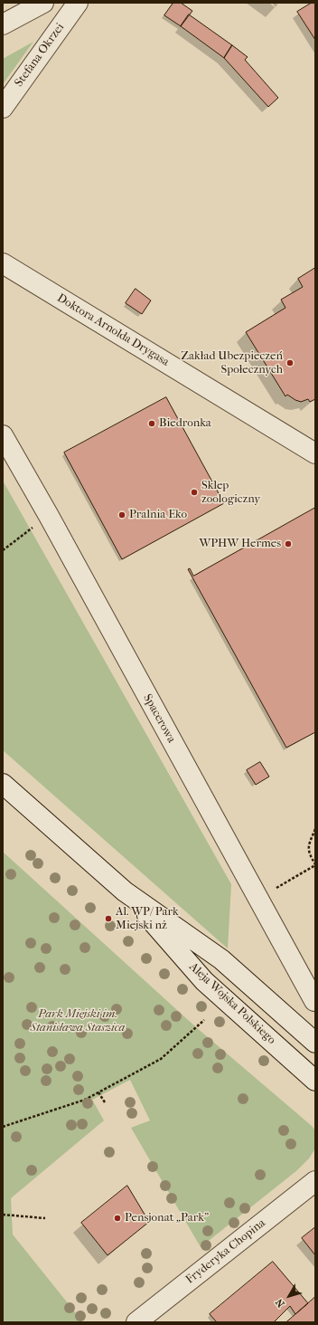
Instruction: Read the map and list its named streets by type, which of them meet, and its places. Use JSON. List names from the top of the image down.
{
  "streets": {
    "street": [
      "Stefana Okrzei",
      "Doktora Arnolda Drygasa",
      "Spacerowa",
      "Aleja Wojska Polskiego",
      "Fryderyka Chopina"
    ]
  },
  "parks": ["Park Miejski im. Stanisława Staszica"],
  "places": [
    "Zakład Ubezpieczeń Społecznych",
    "Biedronka",
    "Sklep zoologiczny",
    "Pralnia Eko",
    "WPHW Hermes",
    "Al. WP/ Park Miejski nż",
    "Pensjonat „Park”"
  ],
  "north": "bottom left"
}
